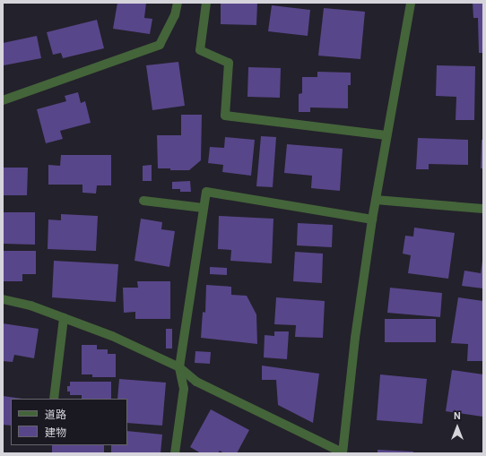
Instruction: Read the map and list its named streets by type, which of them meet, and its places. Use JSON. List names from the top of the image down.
{
  "legend": ["道路", "建物"],
  "north": "top"
}
